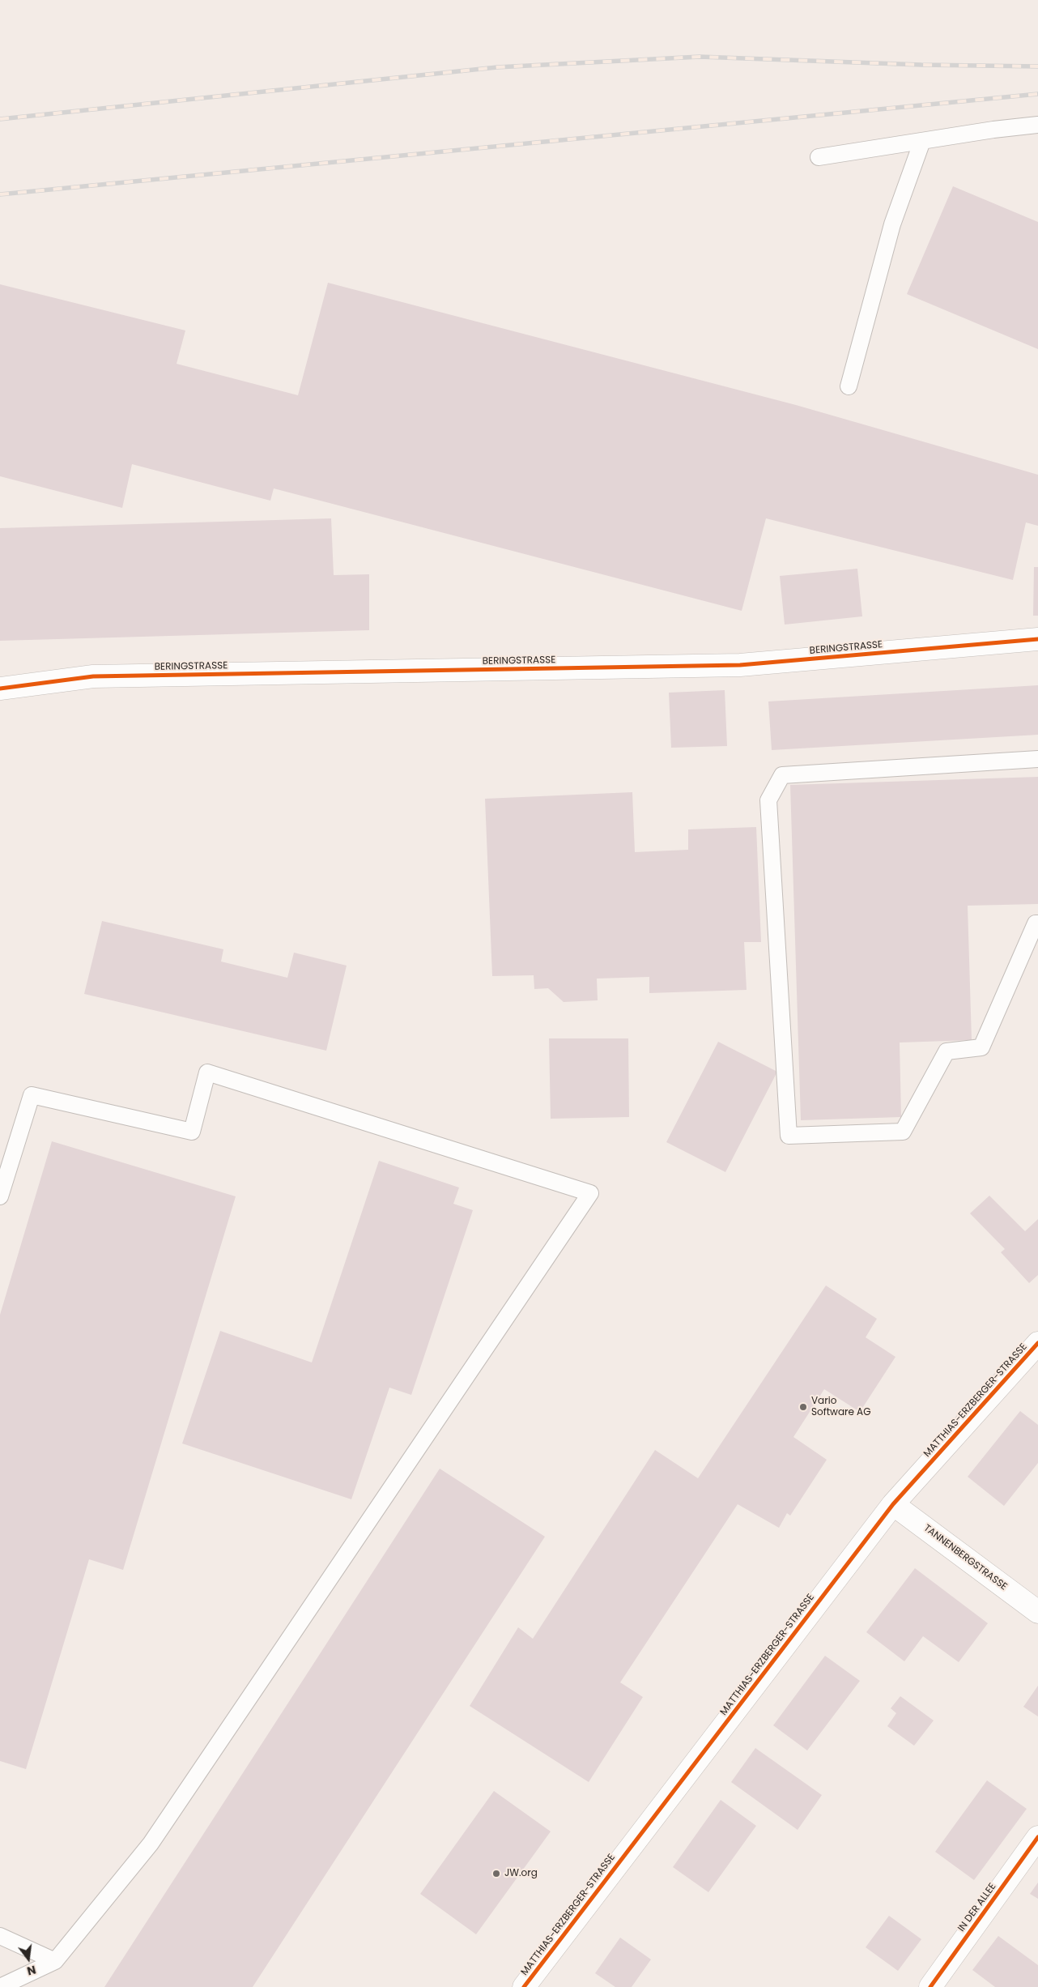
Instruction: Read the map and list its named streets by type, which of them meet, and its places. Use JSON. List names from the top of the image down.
{
  "streets": {
    "street": [
      "BERINGSTRASSE",
      "MATTHIAS-ERZBERGER-STRASSE",
      "TANNENBERGSTRASSE",
      "IN DER ALLEE"
    ]
  },
  "crossings": [
    ["MATTHIAS-ERZBERGER-STRASSE", "TANNENBERGSTRASSE"]
  ],
  "places": ["Vario Software AG", "JW.org"],
  "north": "bottom"
}
